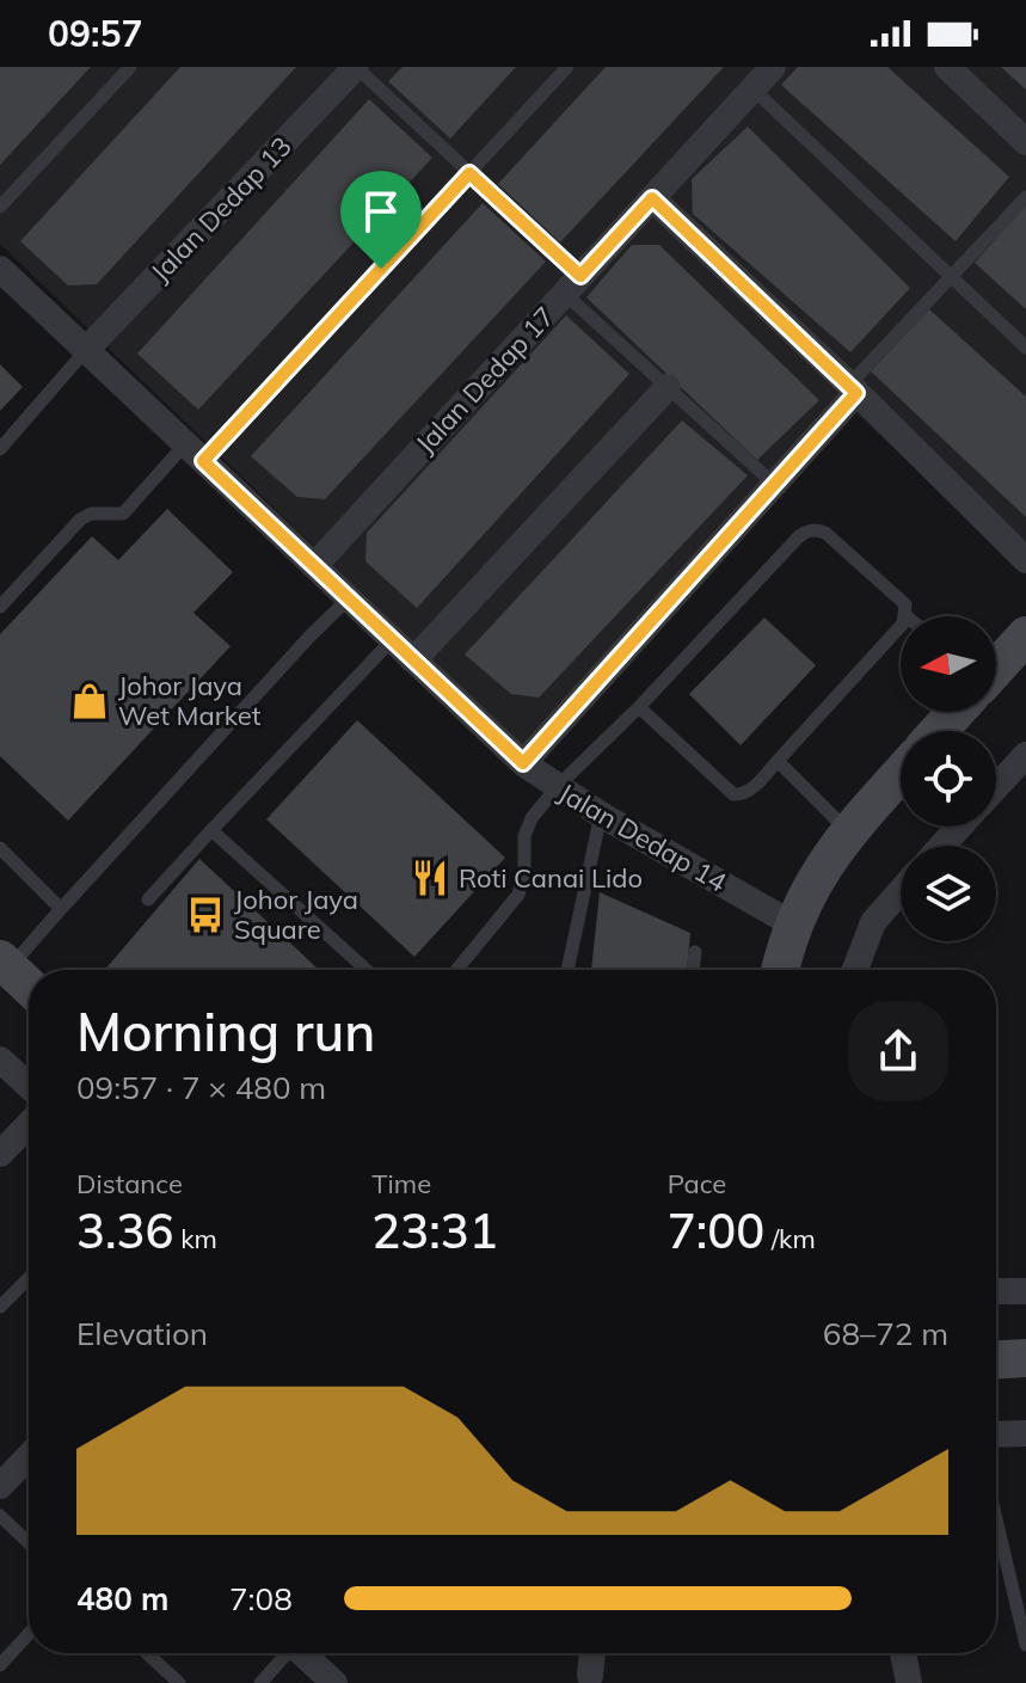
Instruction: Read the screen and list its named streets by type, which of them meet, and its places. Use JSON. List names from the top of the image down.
{
  "streets": {
    "street": ["Jalan Dedap 13", "Jalan Dedap 17", "Jalan Dedap 14"]
  },
  "crossings": [
    ["Jalan Dedap 13", "Jalan Dedap 14"],
    ["Jalan Dedap 17", "Jalan Dedap 14"]
  ],
  "places": {
    "shop": ["Johor Jaya Wet Market"],
    "restaurant": ["Roti Canai Lido"],
    "bus stop": ["Johor Jaya Square"]
  },
  "north": "left",
  "page": {
    "status": "09:57",
    "heading": ["Morning run", "09:57 · 7 × 480 m"],
    "stats": [
      ["Distance", "3.36 km"],
      ["Time", "23:31"],
      ["Pace", "7:00 /km"]
    ],
    "chart": ["Elevation", "68–72 m"],
    "list": [
      {
        "name": "480 m",
        "note": "7:08"
      }
    ]
  }
}
